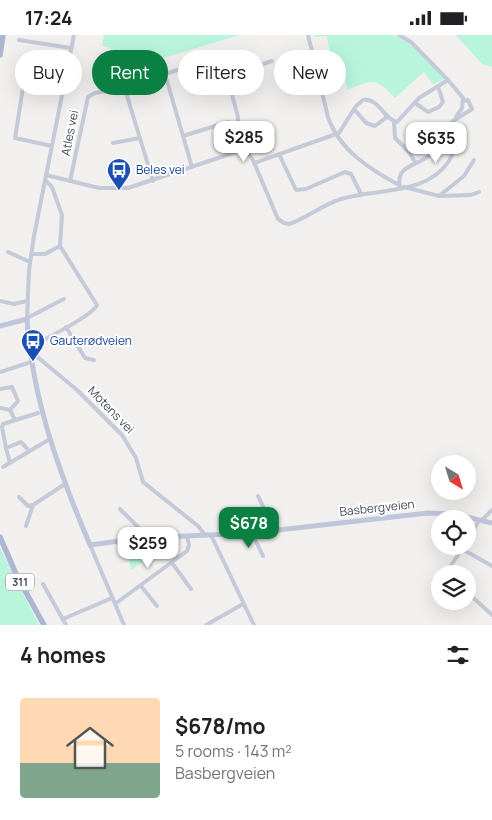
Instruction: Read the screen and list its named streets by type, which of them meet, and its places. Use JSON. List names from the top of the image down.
{
  "streets": {
    "main road": ["Basbergveien", "311"],
    "street": ["Atles vei", "Motens vei"]
  },
  "crossings": [
    ["Motens vei", "Basbergveien"]
  ],
  "places": {
    "bus stop": ["Beles vei", "Gauterødveien"]
  },
  "north": "bottom right",
  "page": {
    "status": "17:24",
    "chip": [
      "Buy",
      "Rent",
      "Filters",
      "New"
    ],
    "price": [
      "$285",
      "$635",
      "$678",
      "$259"
    ],
    "heading": "4 homes",
    "list": [
      {
        "name": "$678/mo",
        "note": "5 rooms · 143 m² · Basbergveien"
      }
    ]
  }
}
